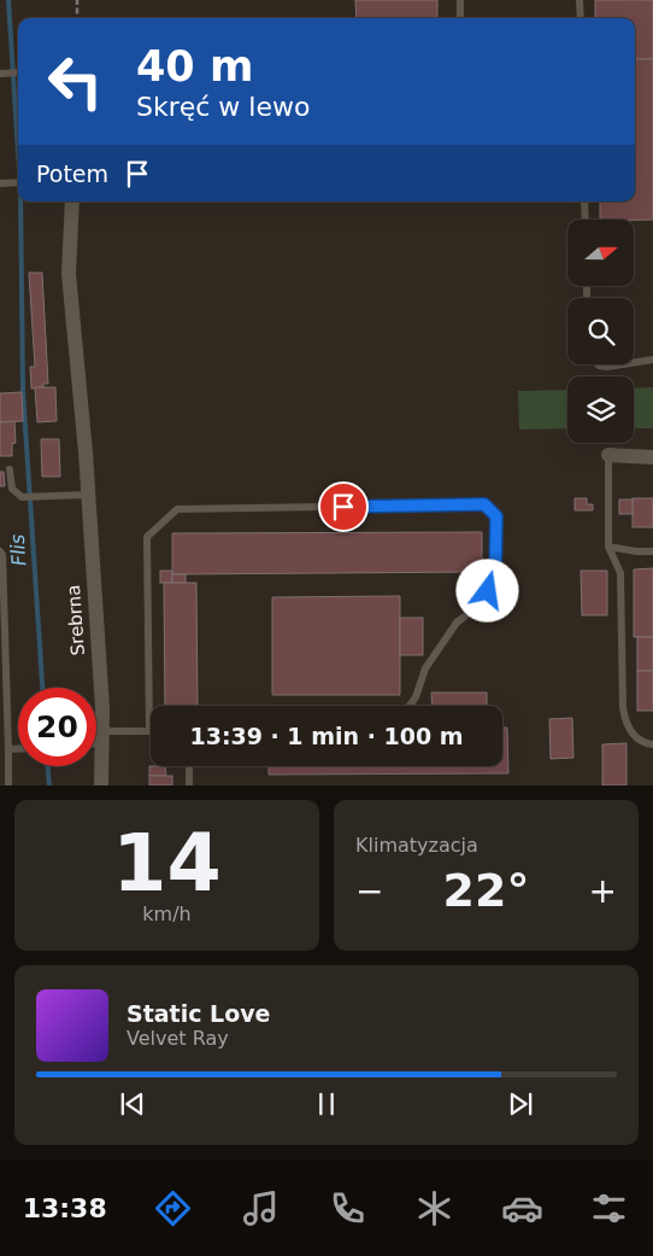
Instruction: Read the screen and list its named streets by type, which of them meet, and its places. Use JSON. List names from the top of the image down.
{
  "streets": {
    "street": ["Srebrna"]
  },
  "water": ["Flis"],
  "north": "right",
  "page": {
    "turn": ["40 m", "Skręć w lewo"],
    "then": "Potem",
    "limit": "20",
    "trip": "13:39 · 1 min · 100 m",
    "tile": [
      ["14", "km/h"],
      "Klimatyzacja"
    ],
    "heat": ["−", "22°", "+"],
    "song": ["Static Love", "Velvet Ray"],
    "tabs": "13:38"
  }
}
